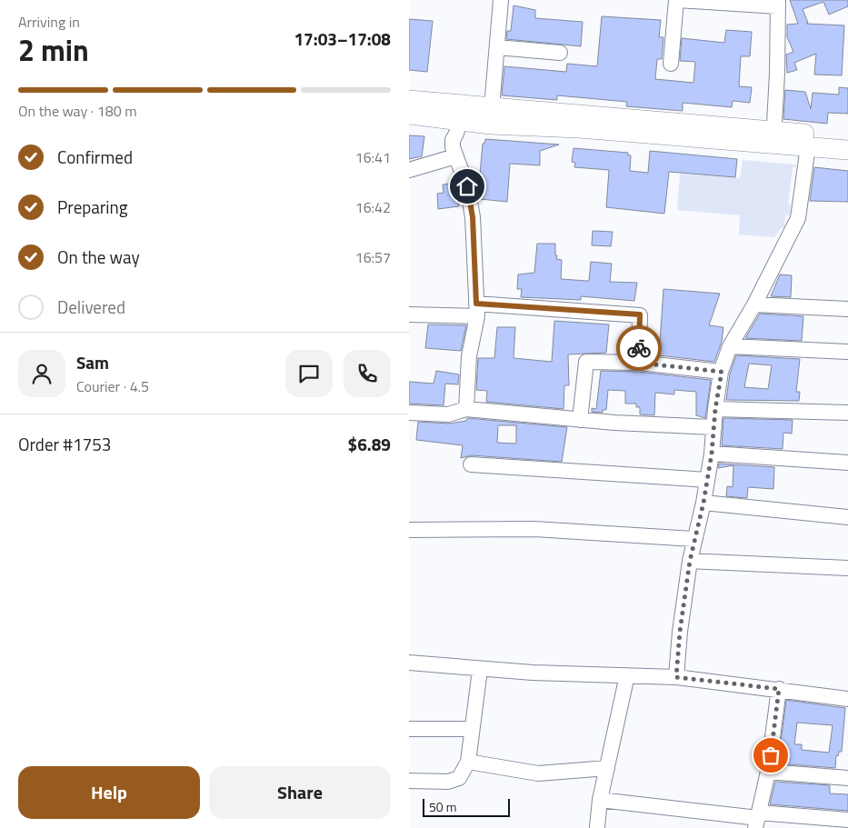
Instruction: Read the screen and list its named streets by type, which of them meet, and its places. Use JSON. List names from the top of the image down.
{
  "scale_bar": "50 m",
  "page": {
    "heading": ["2 min", "Arriving in", "17:03–17:08"],
    "panel": [
      "Sam",
      "Courier · 4.5",
      "Order #1753",
      "$6.89"
    ],
    "bar": "On the way · 180 m",
    "list": [
      ["Confirmed", "16:41"],
      ["Preparing", "16:42"],
      ["On the way", "16:57"],
      "Delivered"
    ],
    "buttons": ["Help", "Share"],
    "scale": "50 m"
  }
}
